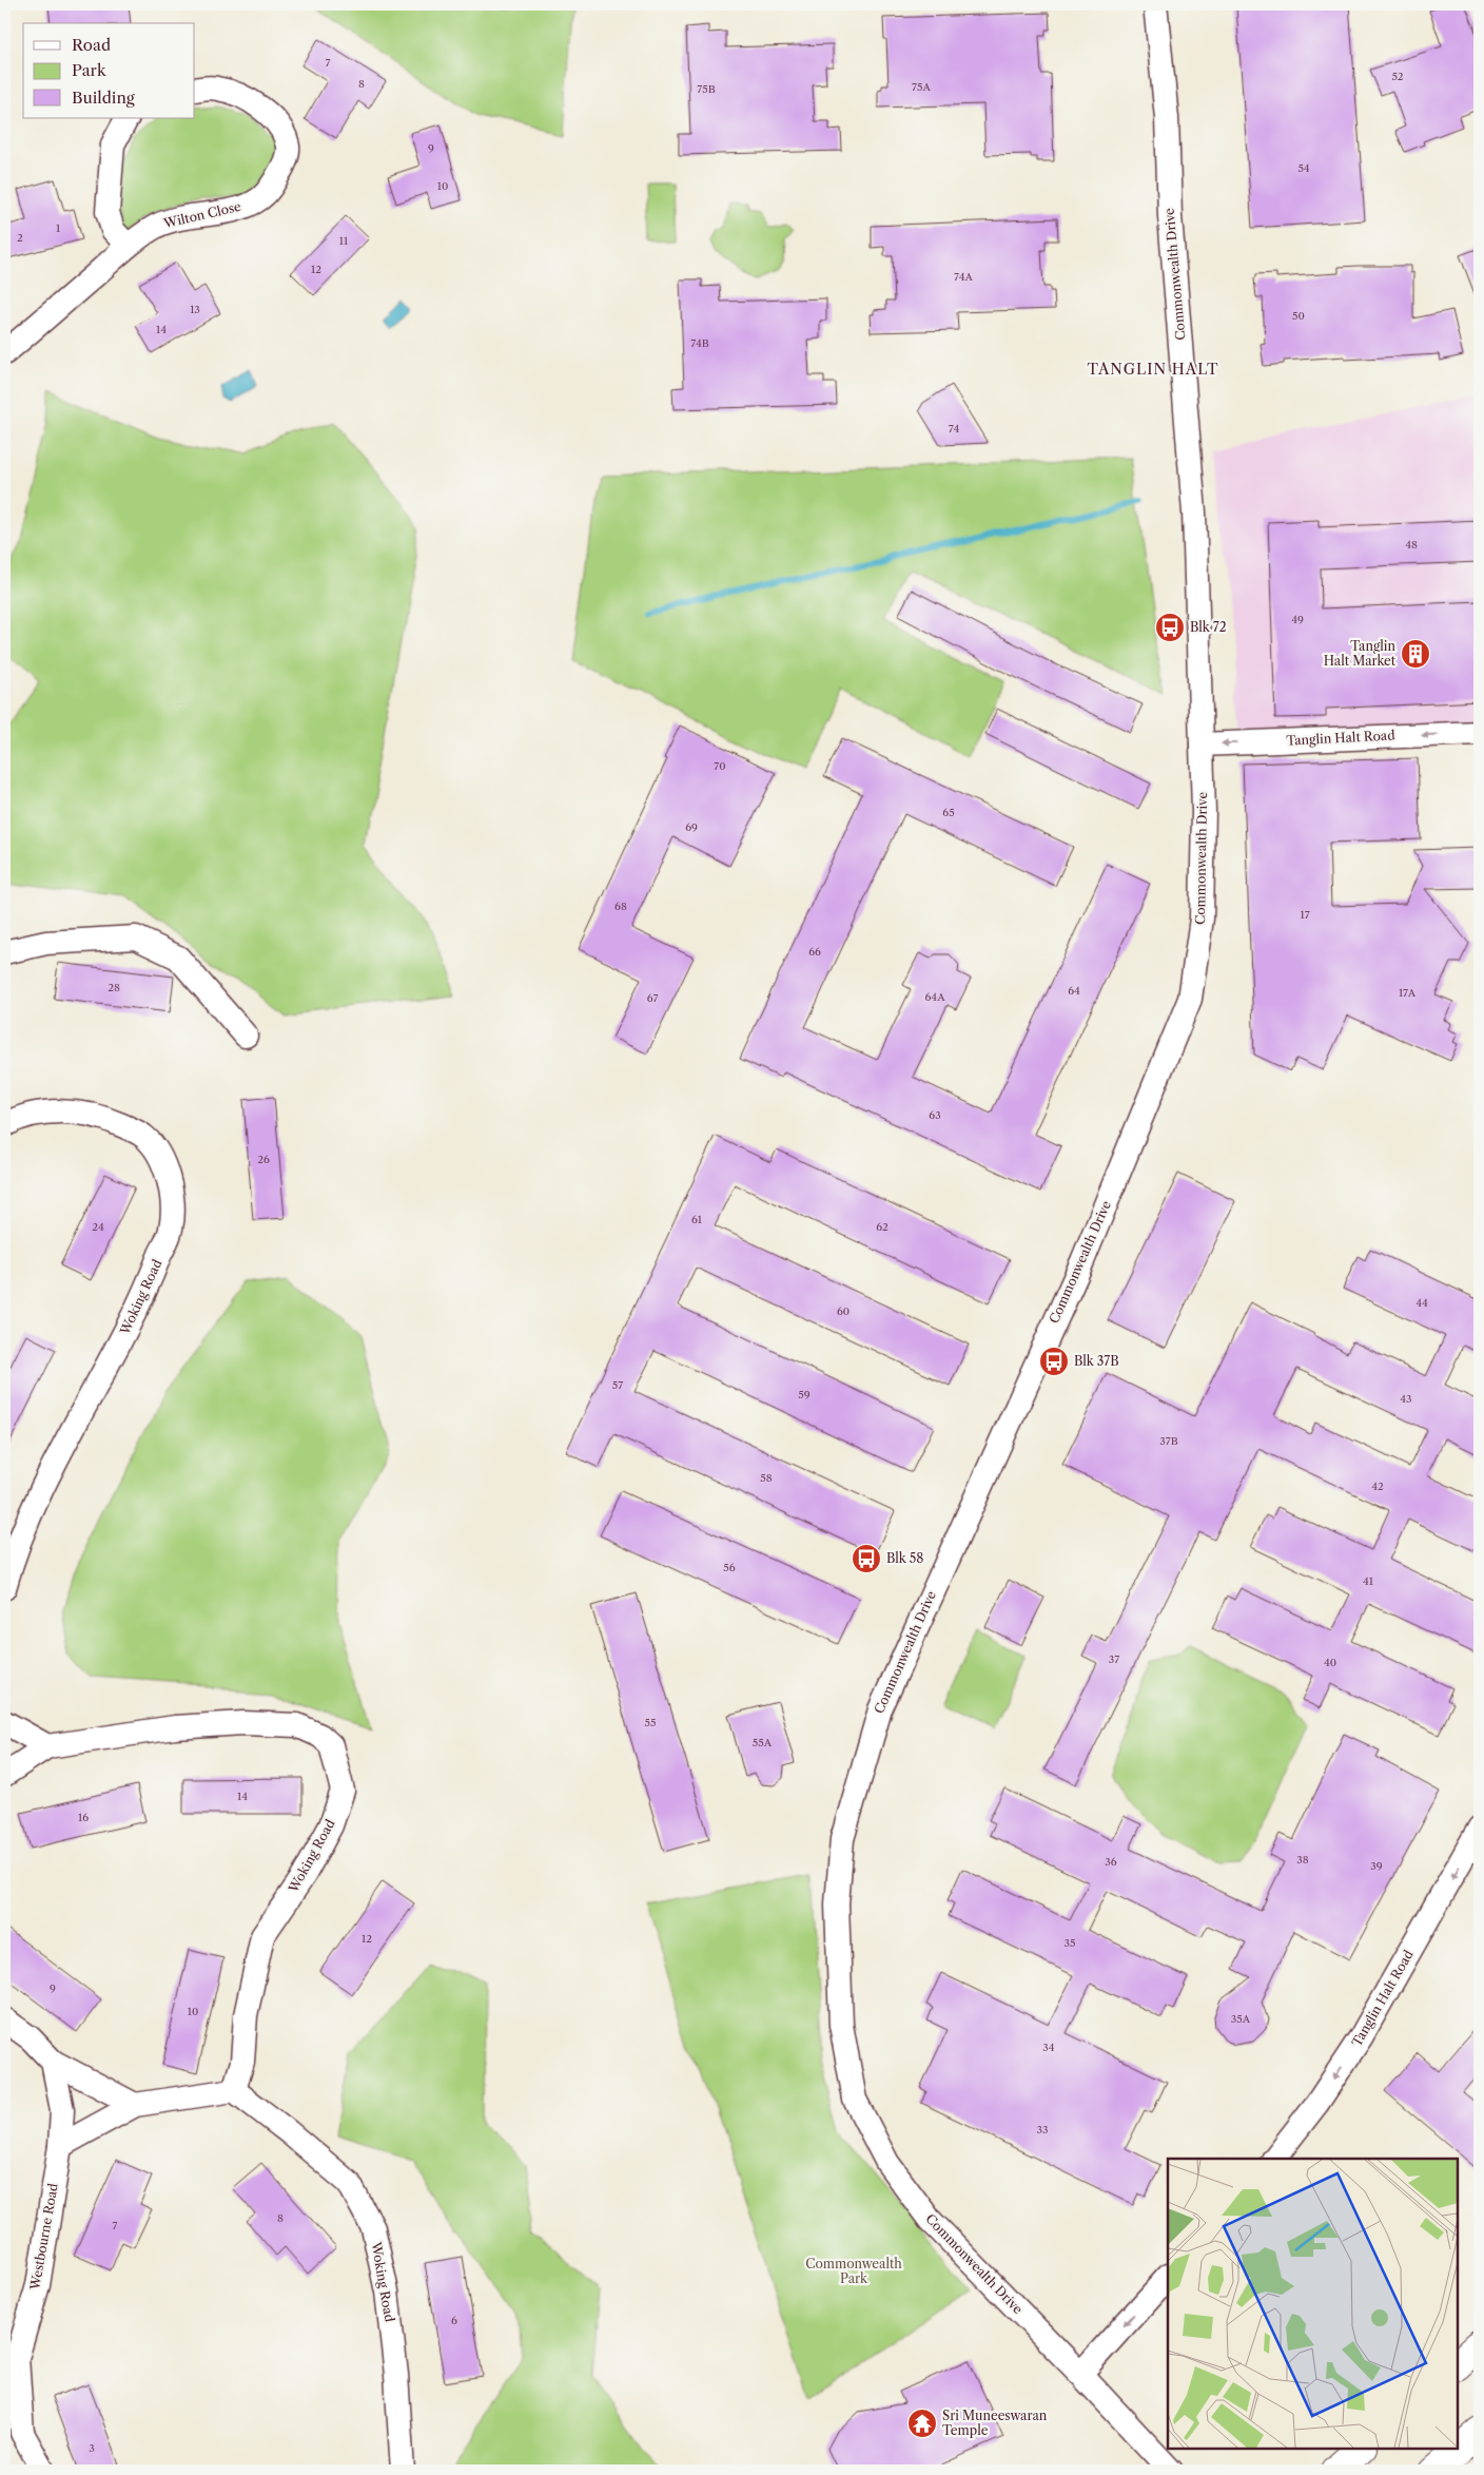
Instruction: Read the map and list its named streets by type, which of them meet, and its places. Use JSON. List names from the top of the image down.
{
  "streets": {
    "street": [
      "Wilton Close",
      "Commonwealth Drive",
      "Tanglin Halt Road",
      "Woking Road",
      "Westbourne Road"
    ]
  },
  "crossings": [
    ["Commonwealth Drive", "Tanglin Halt Road"]
  ],
  "one_way": ["Tanglin Halt Road"],
  "districts": ["TANGLIN HALT"],
  "parks": ["Commonwealth Park"],
  "places": {
    "bus stop": ["Blk 72", "Blk 37B", "Blk 58"],
    "building": ["Tanglin Halt Market"],
    "temple": ["Sri Muneeswaran Temple"]
  },
  "house_numbers": [
    "7",
    "52",
    "8",
    "75A",
    "75B",
    "9",
    "54",
    "10",
    "1",
    "2",
    "11",
    "12",
    "74A",
    "13",
    "50",
    "14",
    "74B",
    "74",
    "48",
    "49",
    "70",
    "65",
    "69",
    "68",
    "17",
    "66",
    "28",
    "64",
    "17A",
    "64A",
    "67",
    "63",
    "26",
    "61",
    "24",
    "62",
    "44",
    "60",
    "57",
    "59",
    "43",
    "37B",
    "58",
    "42",
    "56",
    "41",
    "37",
    "40",
    "55",
    "55A",
    "14",
    "16",
    "38",
    "36",
    "39",
    "12",
    "35",
    "9",
    "10",
    "35A",
    "34",
    "33",
    "8",
    "7",
    "6",
    "3"
  ],
  "legend": ["Road", "Park", "Building"]
}
